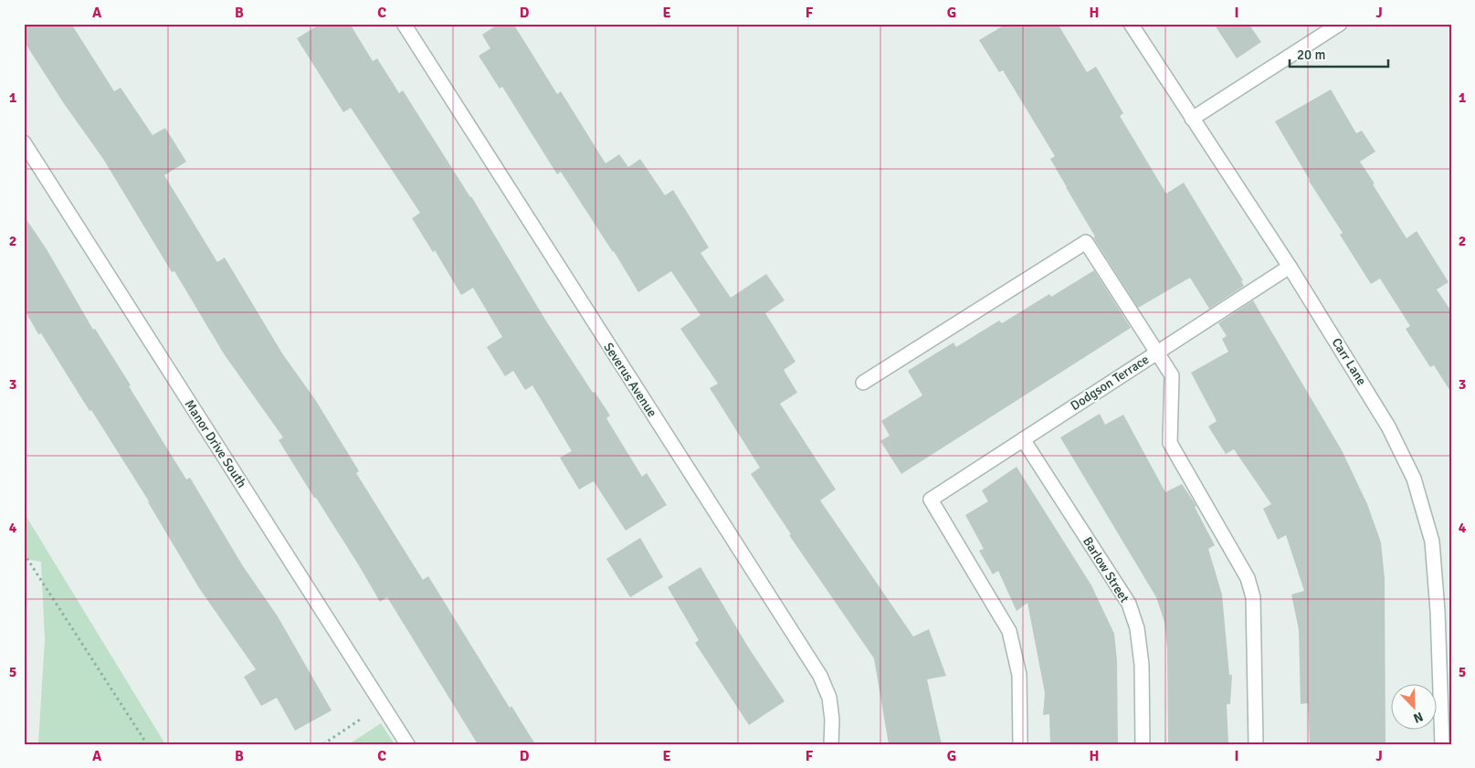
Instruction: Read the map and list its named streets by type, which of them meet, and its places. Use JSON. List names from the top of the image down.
{
  "streets": {
    "street": [
      "Carr Lane",
      "Severus Avenue",
      "Dodgson Terrace",
      "Manor Drive South",
      "Barlow Street"
    ]
  },
  "crossings": [
    ["Carr Lane", "Dodgson Terrace"],
    ["Dodgson Terrace", "Barlow Street"]
  ],
  "scale_bar": "20 m",
  "north": "bottom right",
  "grid": {
    "columns": [
      "A",
      "B",
      "C",
      "D",
      "E",
      "F",
      "G",
      "H",
      "I",
      "J"
    ],
    "rows": [
      "1",
      "2",
      "3",
      "4",
      "5"
    ]
  }
}
